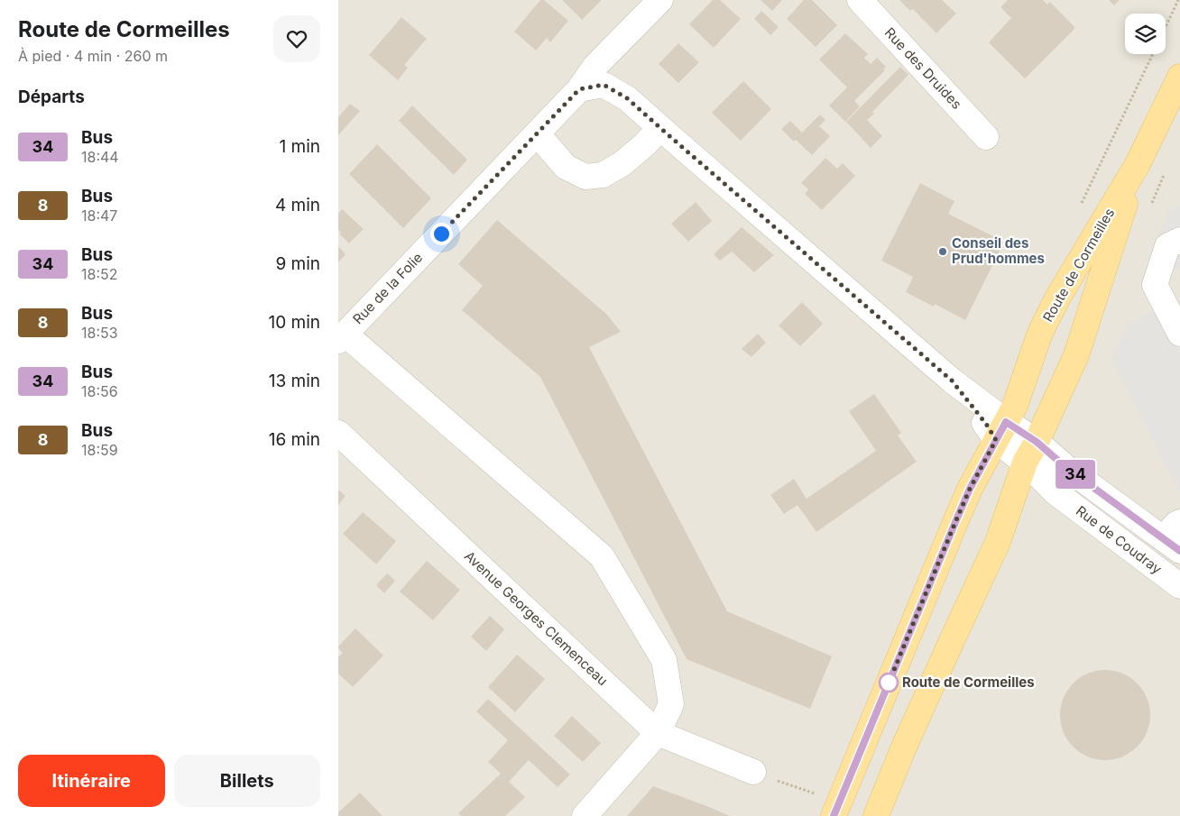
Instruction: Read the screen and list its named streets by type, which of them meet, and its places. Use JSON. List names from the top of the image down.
{
  "streets": {
    "main road": ["Route de Cormeilles"],
    "street": [
      "Rue des Druides",
      "Rue de la Folie",
      "Rue de Coudray",
      "Avenue Georges Clemenceau"
    ]
  },
  "crossings": [
    ["Route de Cormeilles", "Rue de Coudray"]
  ],
  "places": ["Conseil des Prud'hommes", "Route de Cormeilles"],
  "lines": ["bus line 34"],
  "page": {
    "heading": [
      ["Route de Cormeilles", "À pied · 4 min · 260 m"],
      "Départs"
    ],
    "on_map": "34",
    "list": [
      {
        "mark": "34",
        "name": "Bus",
        "note": "18:44",
        "value": "1 min"
      },
      {
        "mark": "8",
        "name": "Bus",
        "note": "18:47",
        "value": "4 min"
      },
      {
        "mark": "34",
        "name": "Bus",
        "note": "18:52",
        "value": "9 min"
      },
      {
        "mark": "8",
        "name": "Bus",
        "note": "18:53",
        "value": "10 min"
      },
      {
        "mark": "34",
        "name": "Bus",
        "note": "18:56",
        "value": "13 min"
      },
      {
        "mark": "8",
        "name": "Bus",
        "note": "18:59",
        "value": "16 min"
      }
    ],
    "buttons": ["Itinéraire", "Billets"]
  }
}
